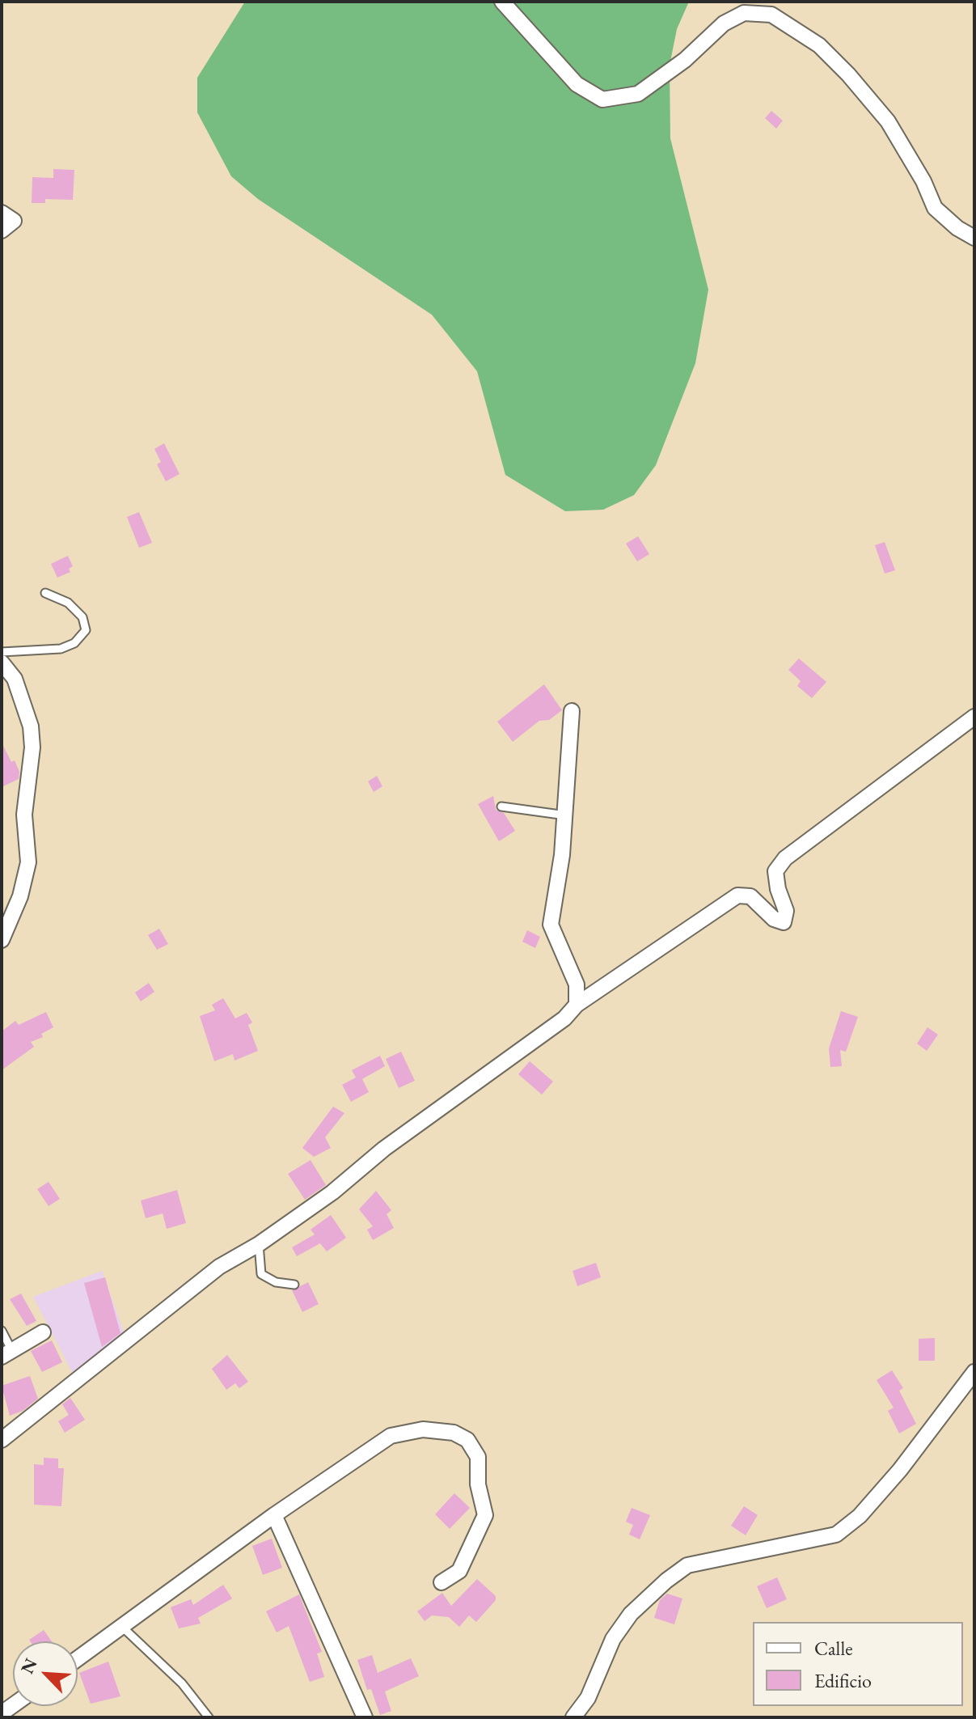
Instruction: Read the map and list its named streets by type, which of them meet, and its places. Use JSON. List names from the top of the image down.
{
  "legend": ["Calle", "Edificio"],
  "north": "top left"
}
